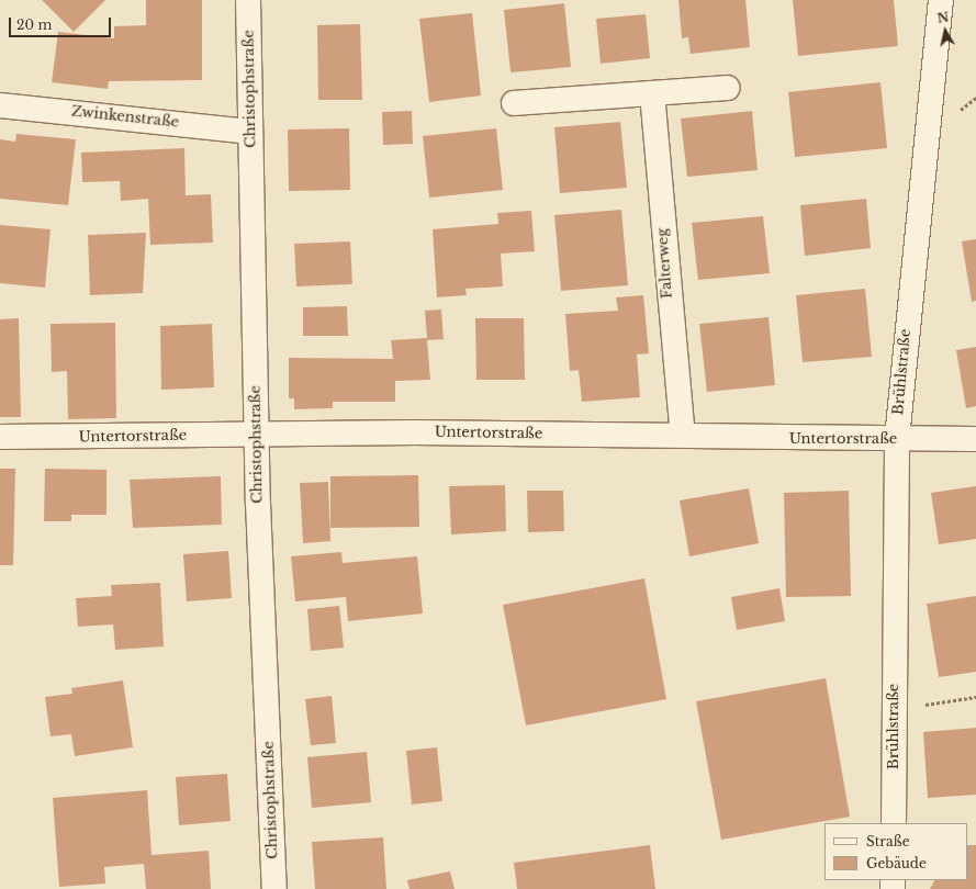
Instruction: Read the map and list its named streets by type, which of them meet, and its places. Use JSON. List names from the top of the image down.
{
  "streets": {
    "street": [
      "Christophstraße",
      "Zwinkenstraße",
      "Falterweg",
      "Brühlstraße",
      "Untertorstraße"
    ]
  },
  "crossings": [
    ["Christophstraße", "Zwinkenstraße"],
    ["Christophstraße", "Untertorstraße"],
    ["Falterweg", "Untertorstraße"],
    ["Brühlstraße", "Untertorstraße"]
  ],
  "legend": ["Straße", "Gebäude"],
  "scale_bar": "20 m",
  "north": "top"
}
